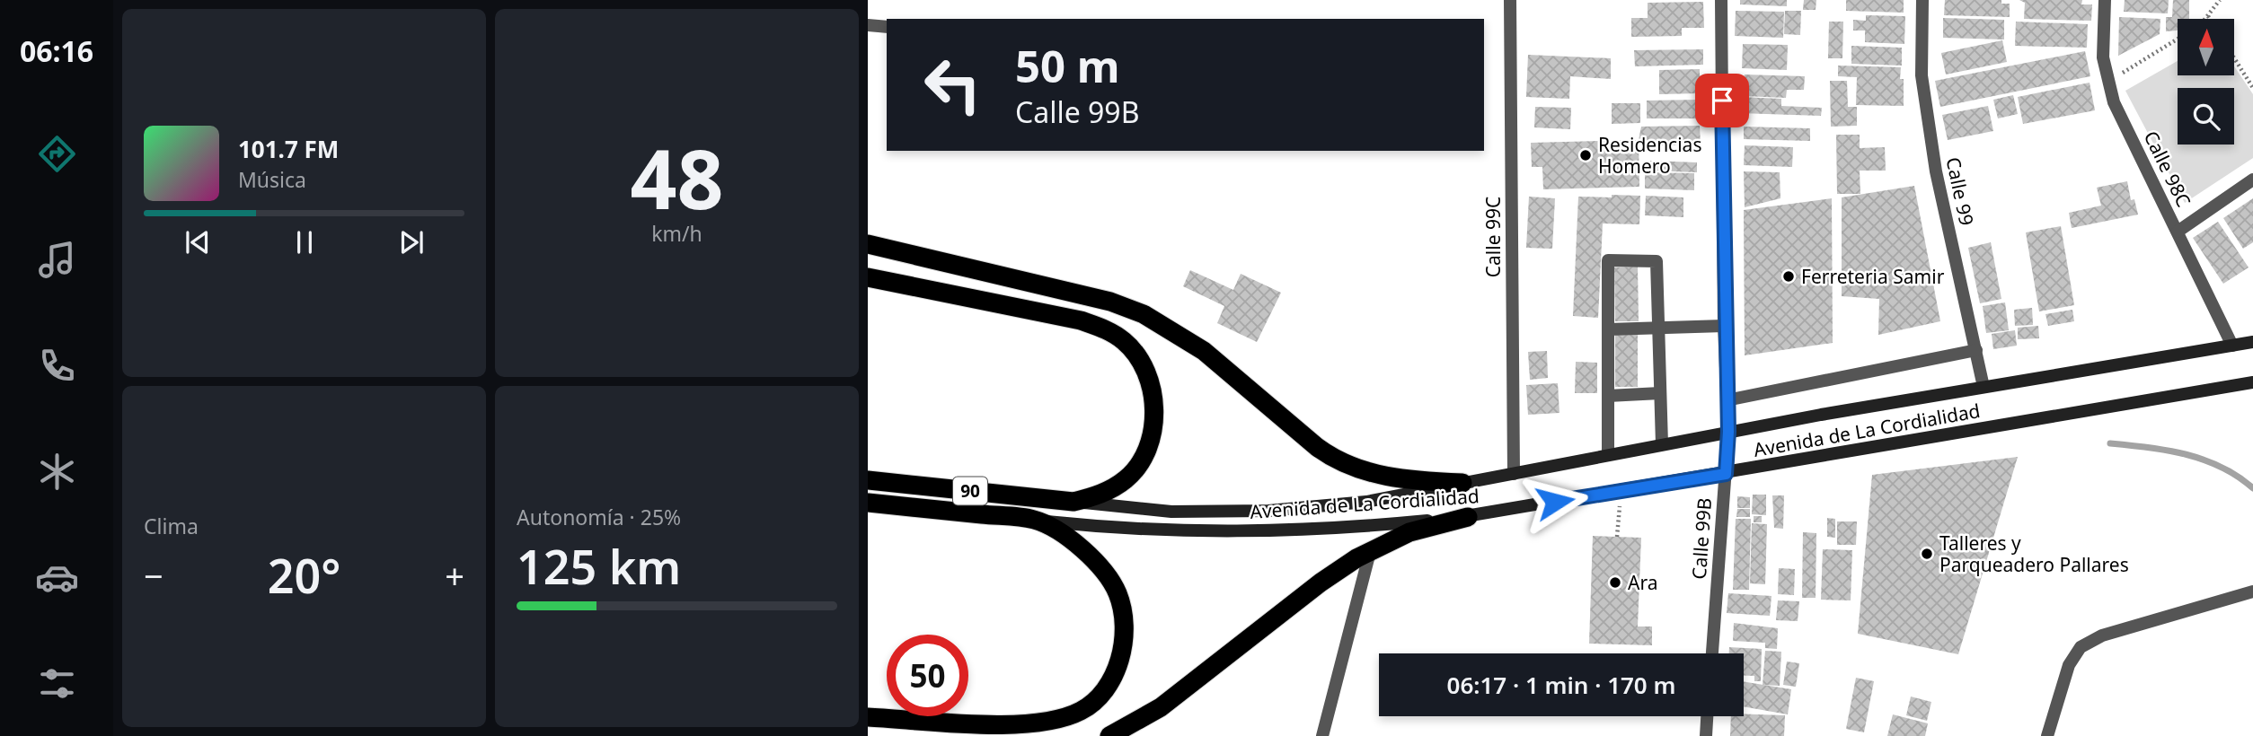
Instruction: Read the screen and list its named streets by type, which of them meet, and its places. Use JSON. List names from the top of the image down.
{
  "streets": {
    "highway": ["90"],
    "main road": ["Avenida de La Cordialidad"],
    "street": [
      "Calle 98C",
      "Calle 99",
      "Calle 99C",
      "Calle 99B"
    ]
  },
  "crossings": [
    ["Calle 98C", "Avenida de La Cordialidad"],
    ["Calle 99", "Avenida de La Cordialidad"],
    ["Calle 99C", "Avenida de La Cordialidad"],
    ["Avenida de La Cordialidad", "90"],
    ["Avenida de La Cordialidad", "Calle 99B"]
  ],
  "places": [
    "Residencias Homero",
    "Ferreteria Samir",
    "Talleres y Parqueadero Pallares",
    "Ara"
  ],
  "north": "top",
  "page": {
    "tabs": "06:16",
    "tile": [
      ["48", "km/h"],
      "Clima",
      ["Autonomía · 25%", "125 km"]
    ],
    "turn": ["50 m", "Calle 99B"],
    "song": ["101.7 FM", "Música"],
    "heat": ["−", "20°", "+"],
    "limit": "50",
    "trip": "06:17 · 1 min · 170 m"
  }
}
